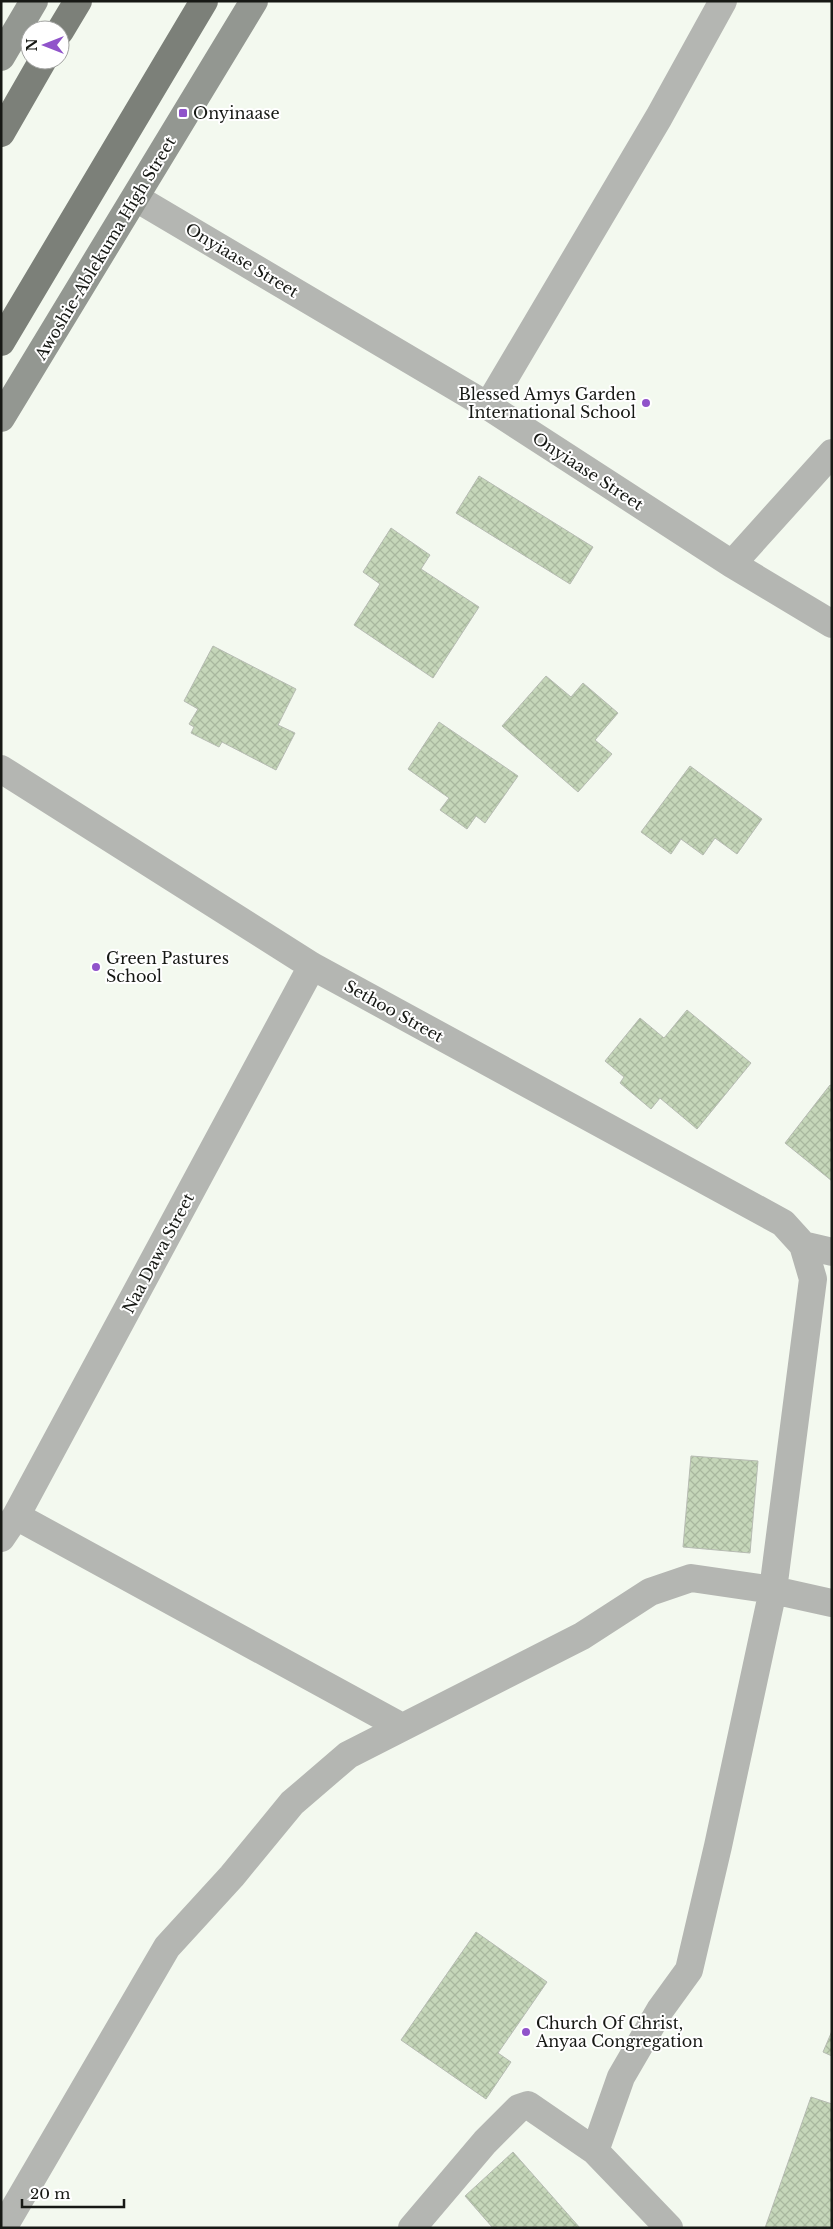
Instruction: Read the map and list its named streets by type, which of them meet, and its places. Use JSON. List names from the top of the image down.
{
  "streets": {
    "street": [
      "Awoshie-Ablekuma High Street",
      "Onyiaase Street",
      "Sethoo Street",
      "Naa Dawa Street"
    ]
  },
  "crossings": [
    ["Awoshie-Ablekuma High Street", "Onyiaase Street"],
    ["Sethoo Street", "Naa Dawa Street"]
  ],
  "places": {
    "transit": ["Onyinaase"],
    "other": ["Blessed Amys Garden International School", "Green Pastures School", "Church Of Christ, Anyaa Congregation"]
  },
  "scale_bar": "20 m",
  "north": "left"
}
